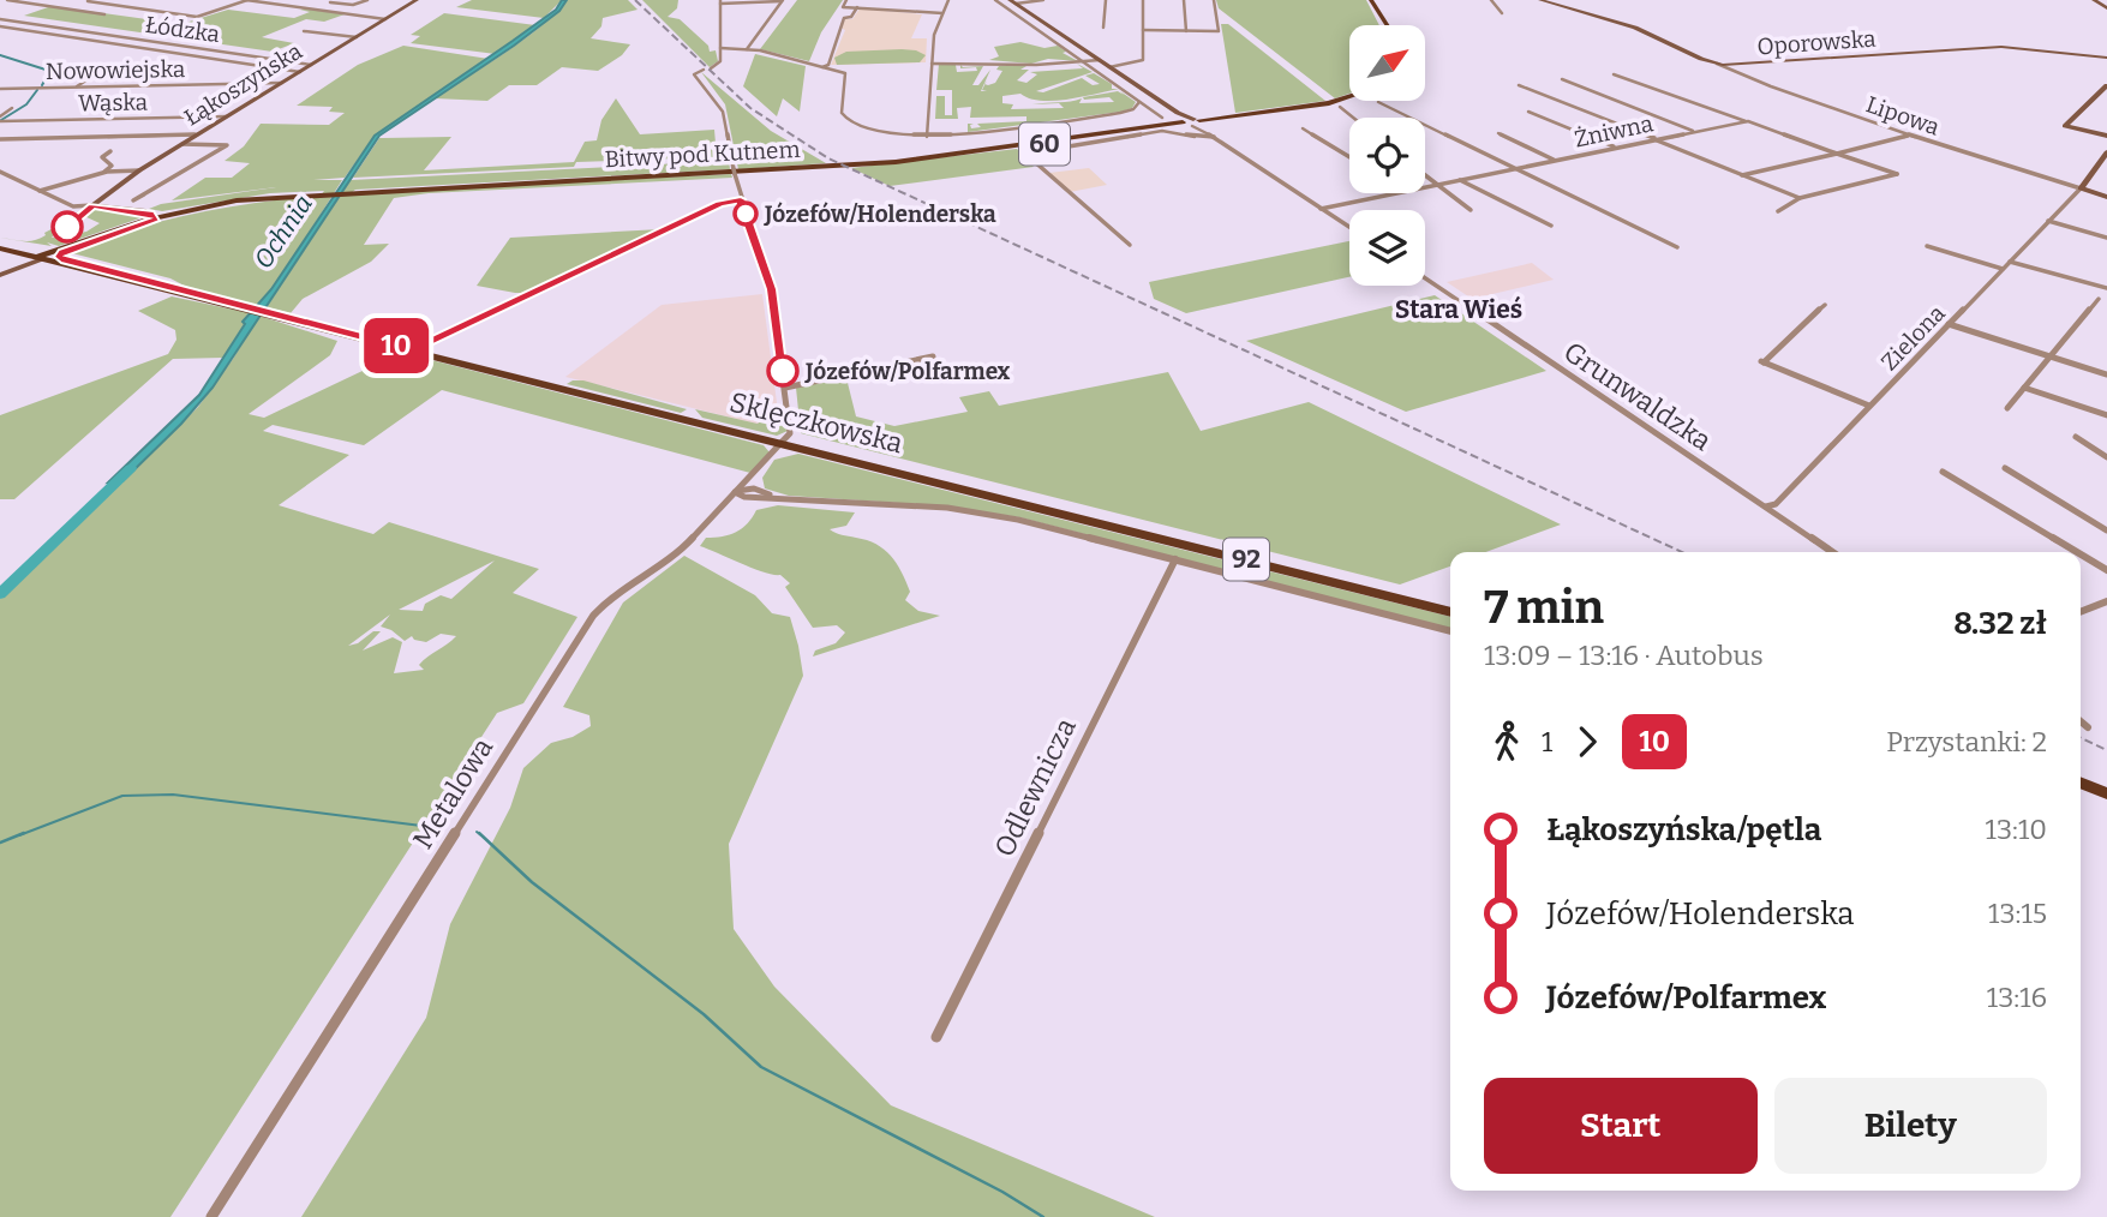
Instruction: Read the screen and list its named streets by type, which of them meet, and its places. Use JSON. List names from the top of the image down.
{
  "streets": {
    "main road": [
      "60",
      "Bitwy pod Kutnem",
      "Sklęczkowska",
      "92"
    ],
    "street": [
      "Łódzka",
      "Oporowska",
      "Nowowiejska",
      "Łąkoszyńska",
      "Wąska",
      "Lipowa",
      "Żniwna",
      "Zielona",
      "Grunwaldzka",
      "Odlewnicza",
      "Metalowa"
    ]
  },
  "crossings": [
    ["Łódzka", "Łąkoszyńska"],
    ["Oporowska", "Lipowa"],
    ["Nowowiejska", "Łąkoszyńska"],
    ["Łąkoszyńska", "Wąska"],
    ["Lipowa", "Zielona"],
    ["Bitwy pod Kutnem", "Sklęczkowska"],
    ["Zielona", "Grunwaldzka"],
    ["Sklęczkowska", "Metalowa"]
  ],
  "districts": ["Stara Wieś"],
  "water": ["Ochnia"],
  "places": ["Józefów/Holenderska", "Józefów/Polfarmex"],
  "lines": ["bus line 10"],
  "north": "top right",
  "page": {
    "on_map": "10",
    "heading": ["7 min", "13:09 – 13:16 · Autobus", "8.32 zł"],
    "legs": ["1", "10", "Przystanki: 2"],
    "list": [
      {
        "name": "Łąkoszyńska/pętla",
        "value": "13:10"
      },
      {
        "name": "Józefów/Holenderska",
        "value": "13:15"
      },
      {
        "name": "Józefów/Polfarmex",
        "value": "13:16"
      }
    ],
    "buttons": ["Start", "Bilety"]
  }
}
